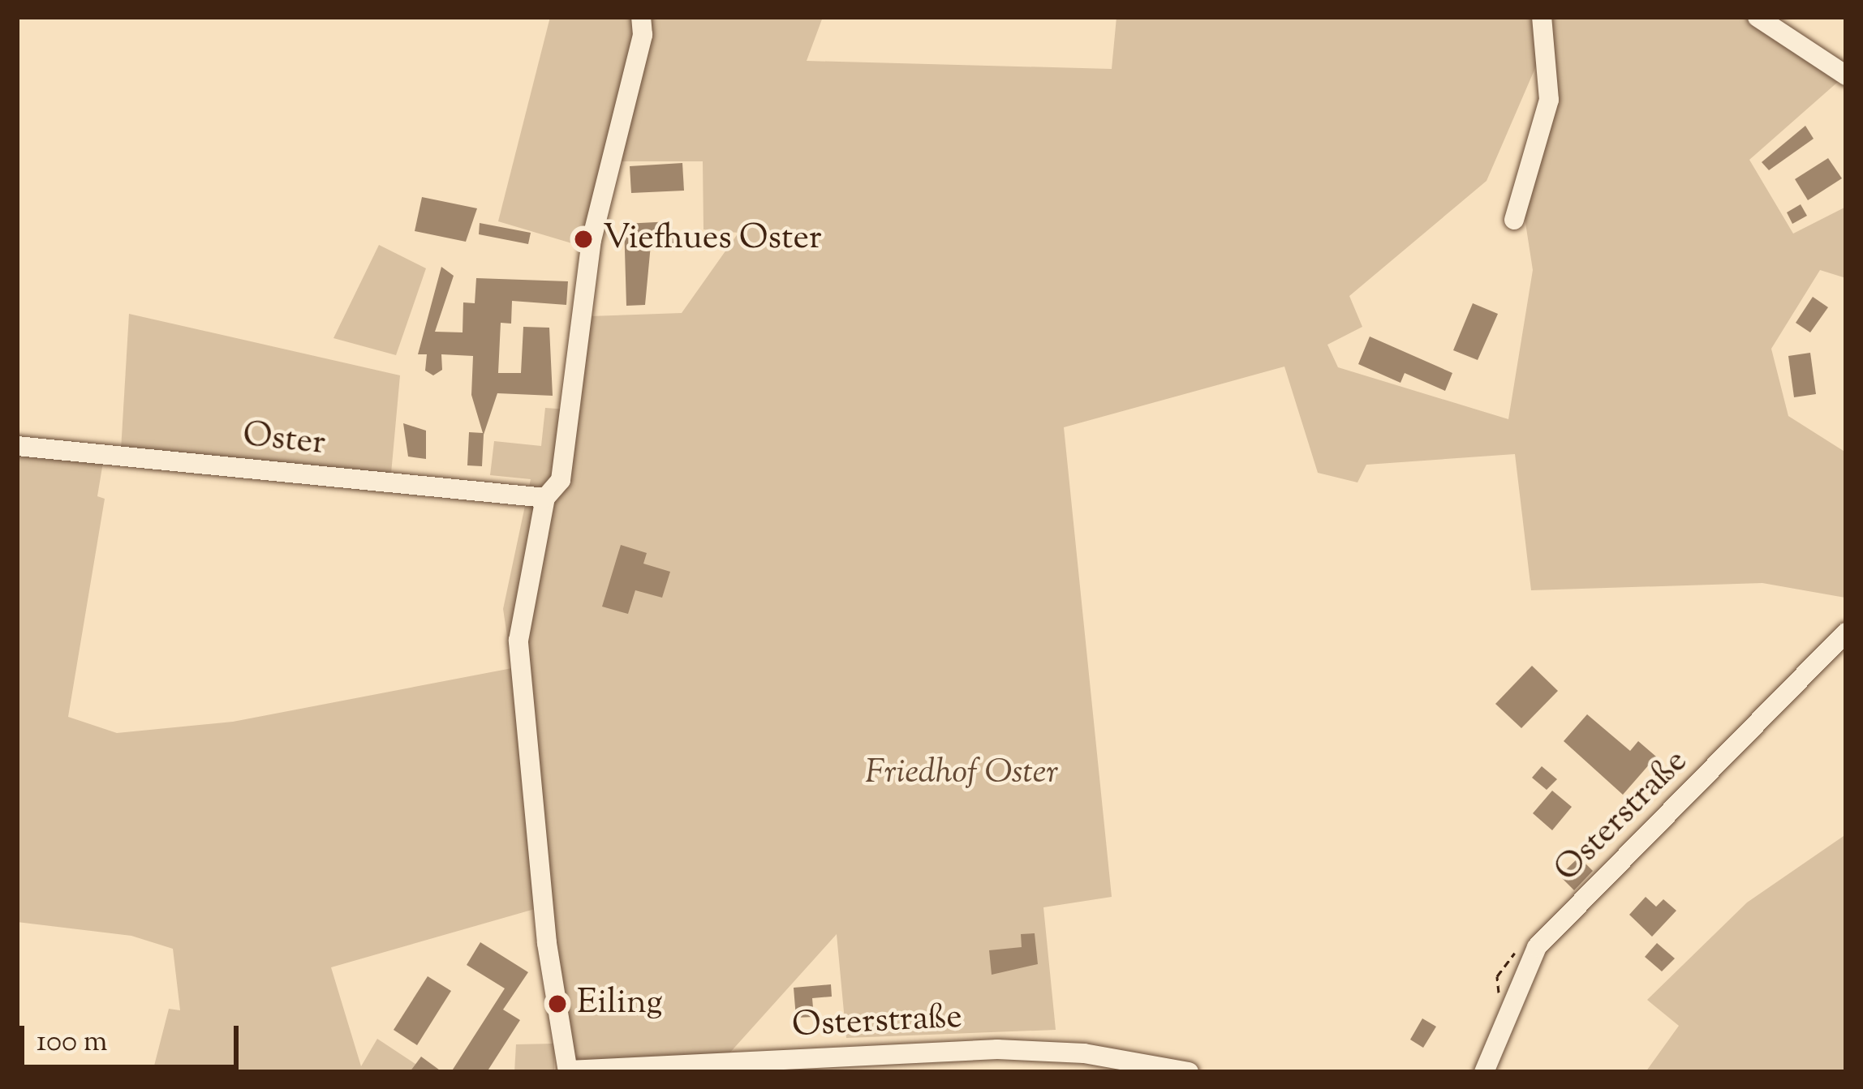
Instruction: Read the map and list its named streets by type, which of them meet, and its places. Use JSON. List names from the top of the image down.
{
  "streets": {
    "street": ["Oster", "Osterstraße"]
  },
  "parks": ["Friedhof Oster"],
  "places": ["Viefhues Oster", "Eiling"],
  "scale_bar": "100 m"
}
